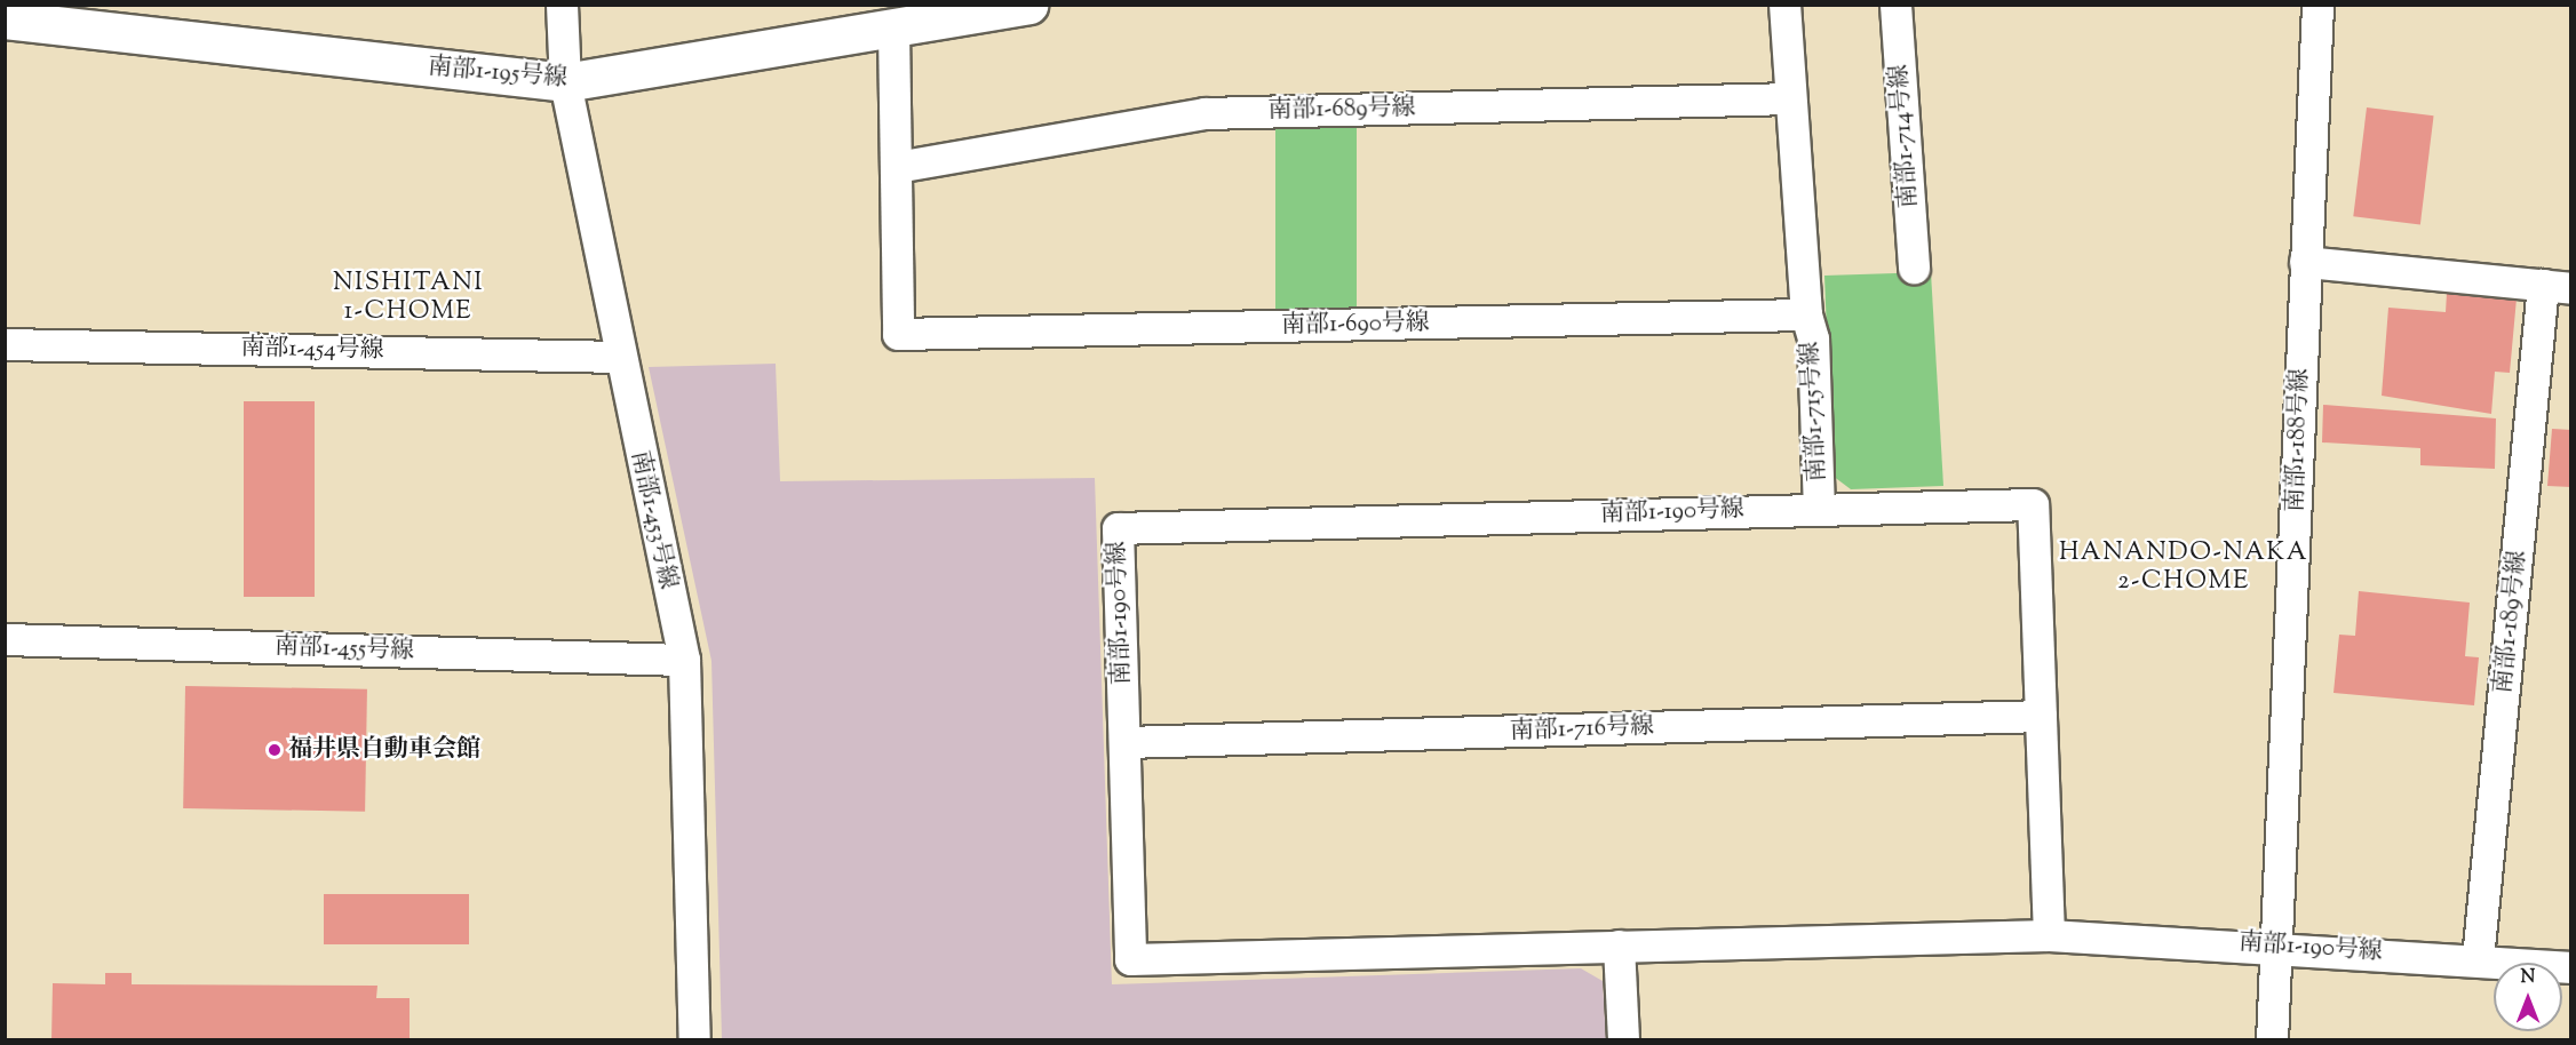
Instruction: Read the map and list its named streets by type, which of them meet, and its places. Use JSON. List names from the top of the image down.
{
  "streets": {
    "street": [
      "南部1-195号線",
      "南部1-689号線",
      "南部1-714号線",
      "南部1-690号線",
      "南部1-454号線",
      "南部1-715号線",
      "南部1-188号線",
      "南部1-190号線",
      "南部1-453号線",
      "南部1-189号線",
      "南部1-455号線",
      "南部1-716号線"
    ]
  },
  "crossings": [
    ["南部1-195号線", "南部1-690号線"],
    ["南部1-195号線", "南部1-453号線"],
    ["南部1-689号線", "南部1-690号線"],
    ["南部1-690号線", "南部1-715号線"],
    ["南部1-454号線", "南部1-453号線"],
    ["南部1-715号線", "南部1-190号線"],
    ["南部1-188号線", "南部1-190号線"],
    ["南部1-190号線", "南部1-189号線"],
    ["南部1-190号線", "南部1-716号線"],
    ["南部1-453号線", "南部1-455号線"]
  ],
  "districts": ["NISHITANI 1-CHOME", "HANANDO-NAKA 2-CHOME"],
  "places": ["福井県自動車会館"],
  "north": "top"
}
